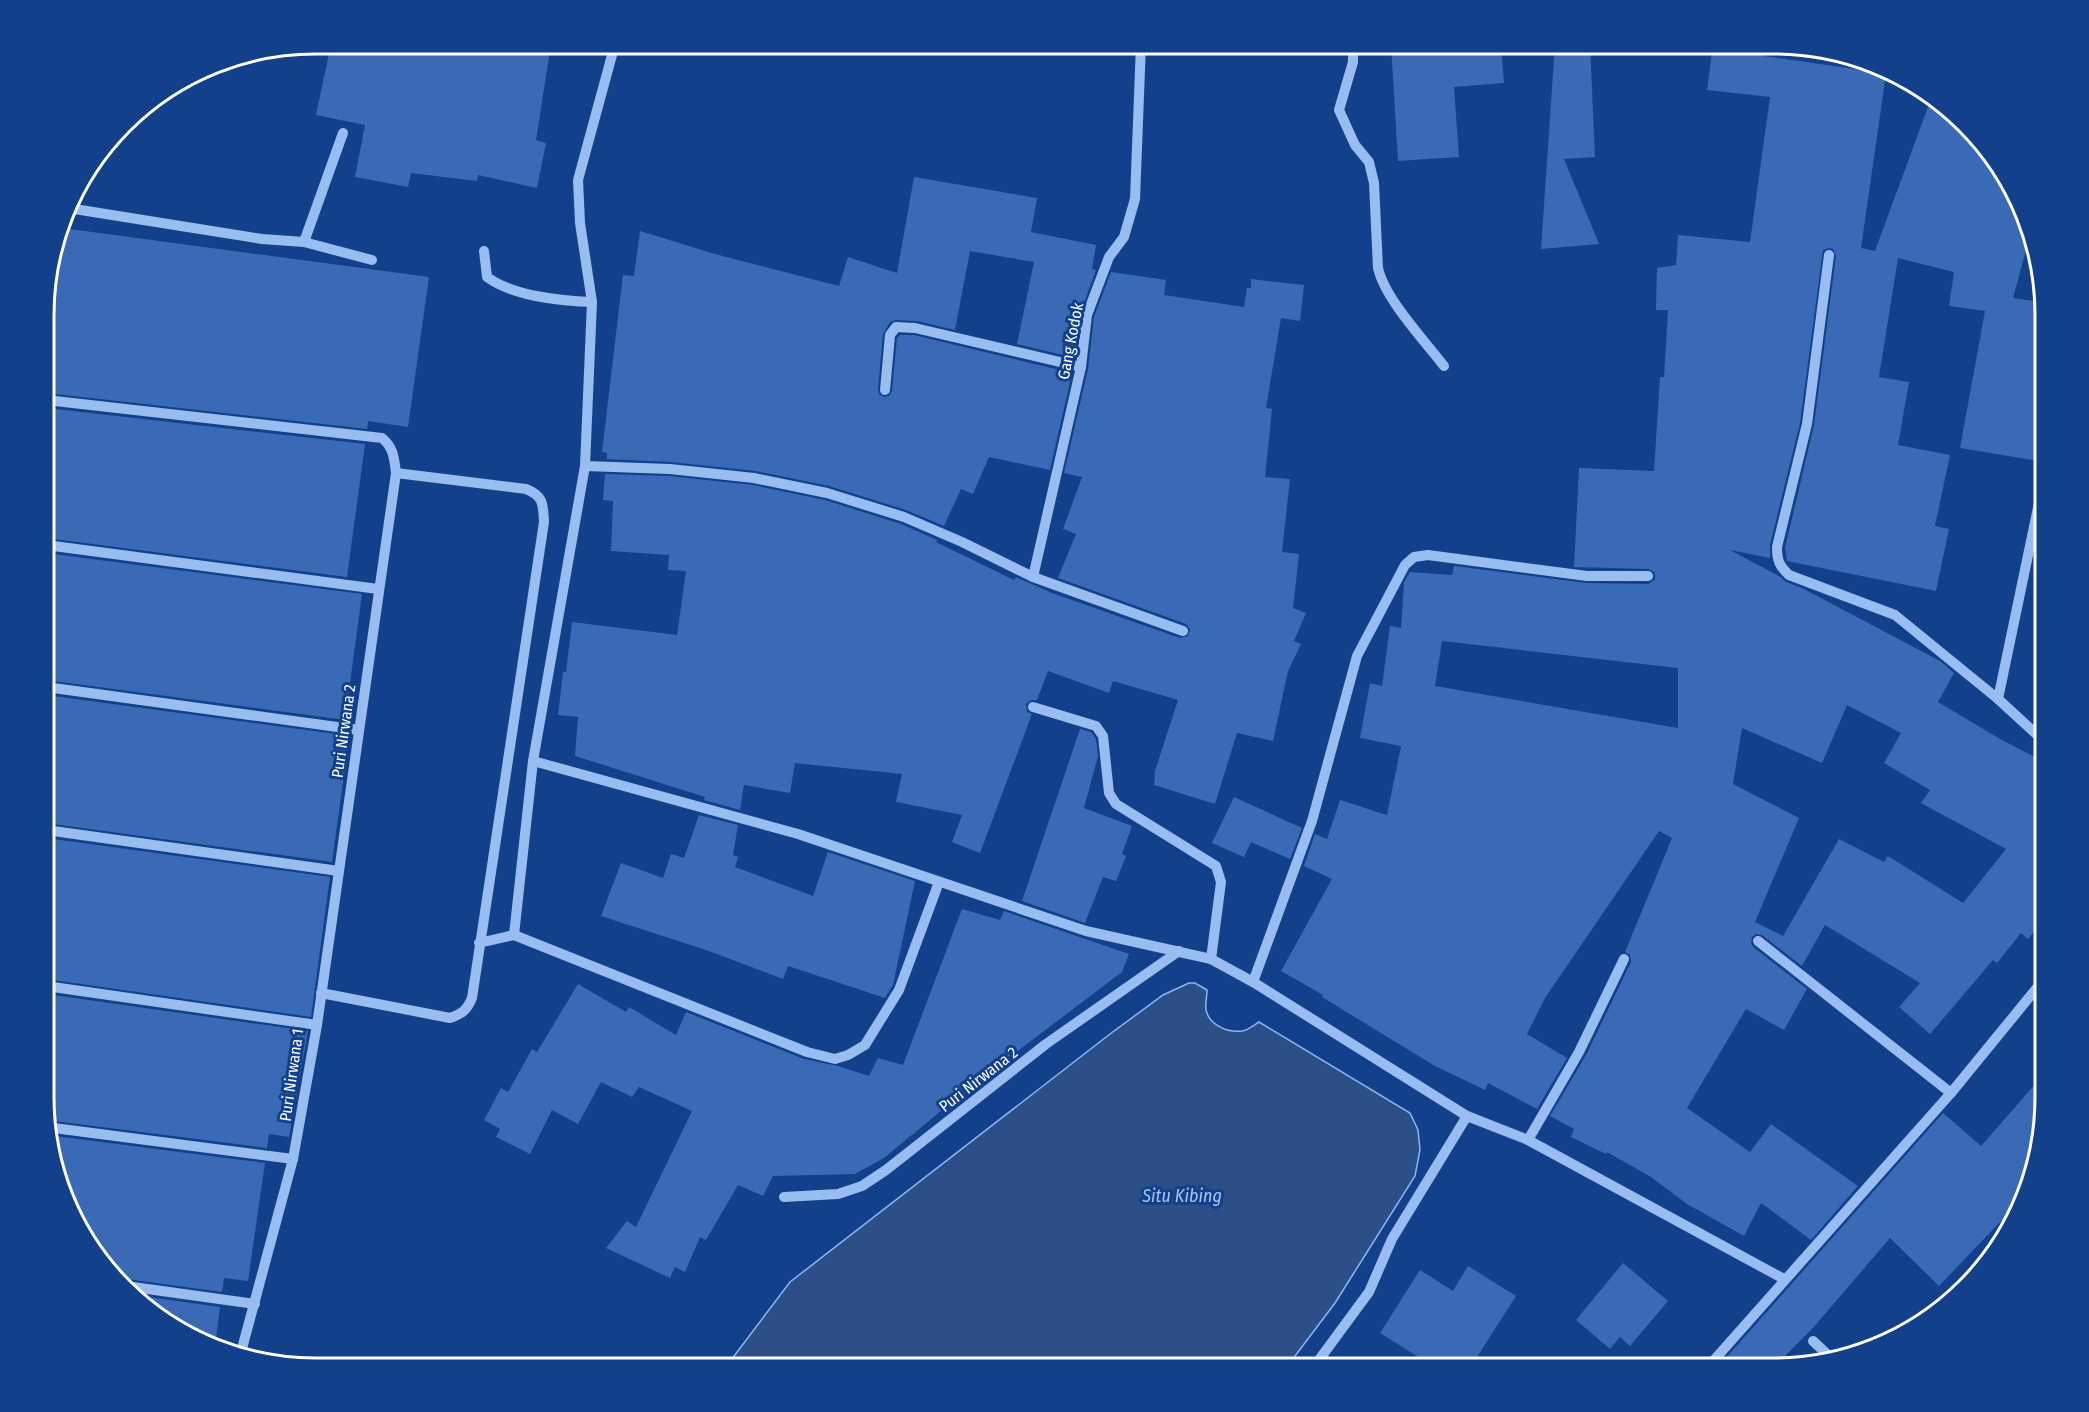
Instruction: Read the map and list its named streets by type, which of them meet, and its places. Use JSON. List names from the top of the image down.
{
  "streets": {
    "street": ["Gang Kodok", "Puri Nirwana 2", "Puri Nirwana 1"]
  },
  "crossings": [
    ["Puri Nirwana 2", "Puri Nirwana 1"]
  ],
  "water": ["Situ Kibing"]
}
